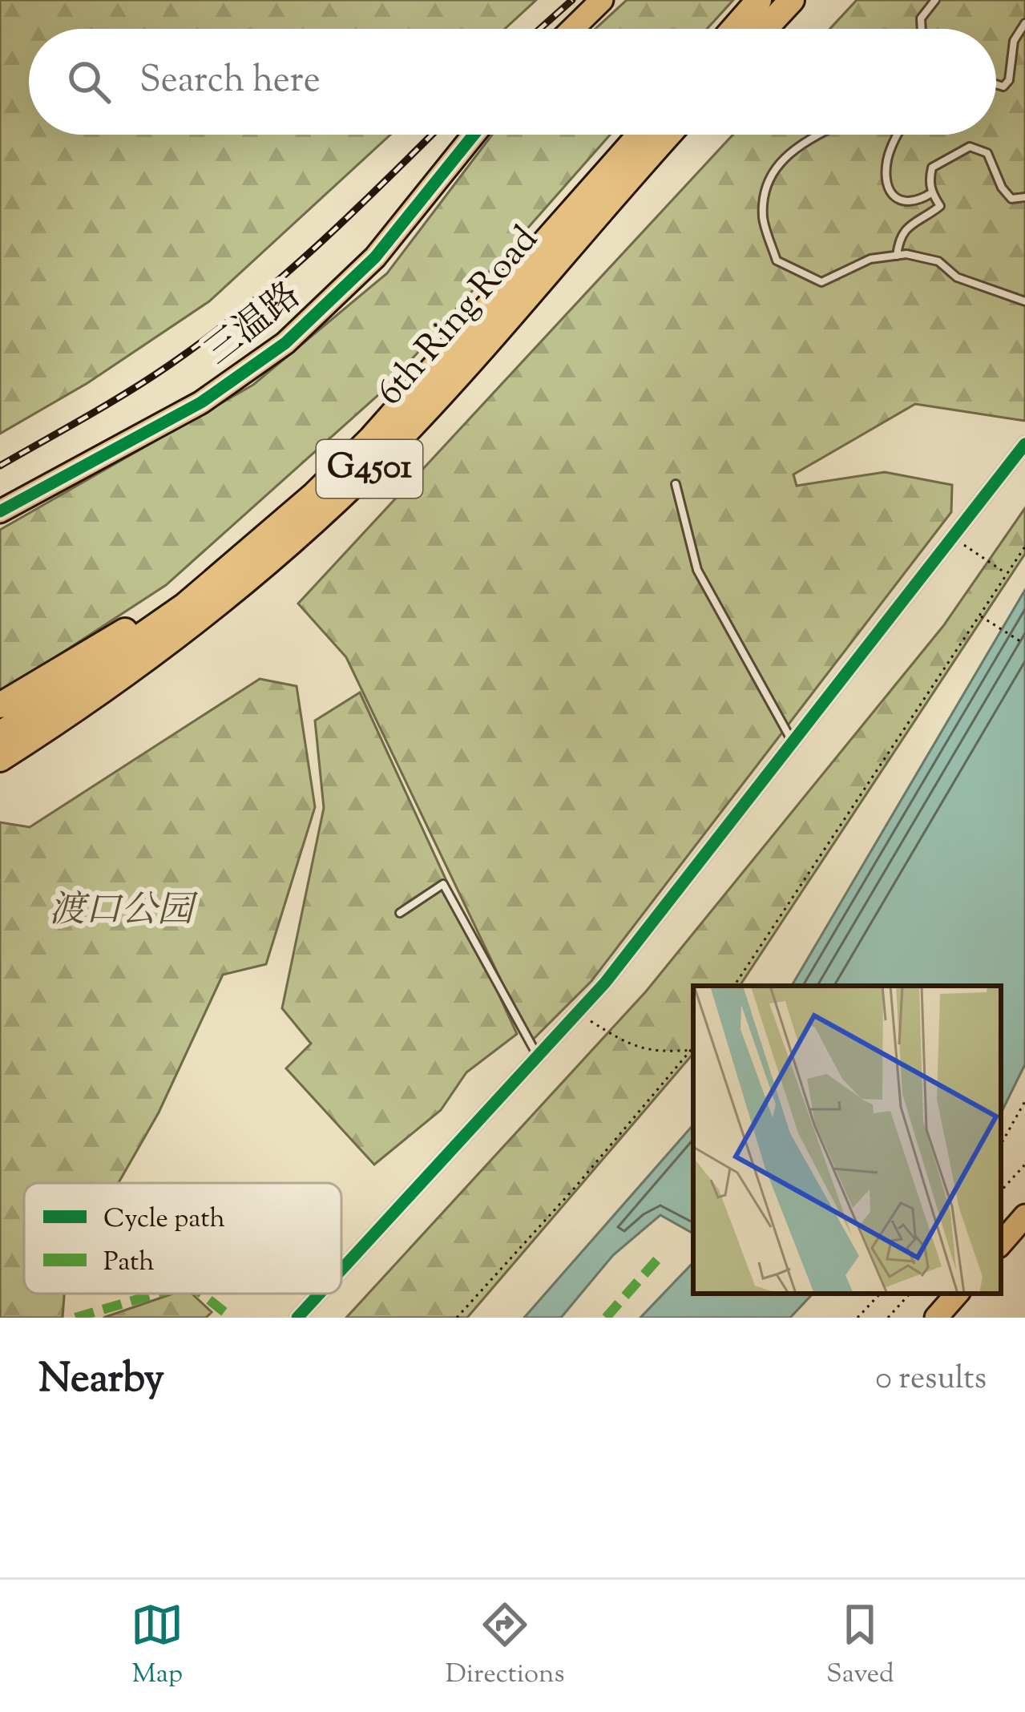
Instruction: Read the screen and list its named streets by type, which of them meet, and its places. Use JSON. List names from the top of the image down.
{
  "streets": {
    "highway": ["6th Ring Road", "G4501"],
    "main road": ["三温路"]
  },
  "parks": ["渡口公园"],
  "legend": ["Cycle path", "Path"],
  "page": {
    "search": "Search here",
    "heading": ["Nearby", "0 results"],
    "nav": ["Map", "Directions", "Saved"]
  }
}
